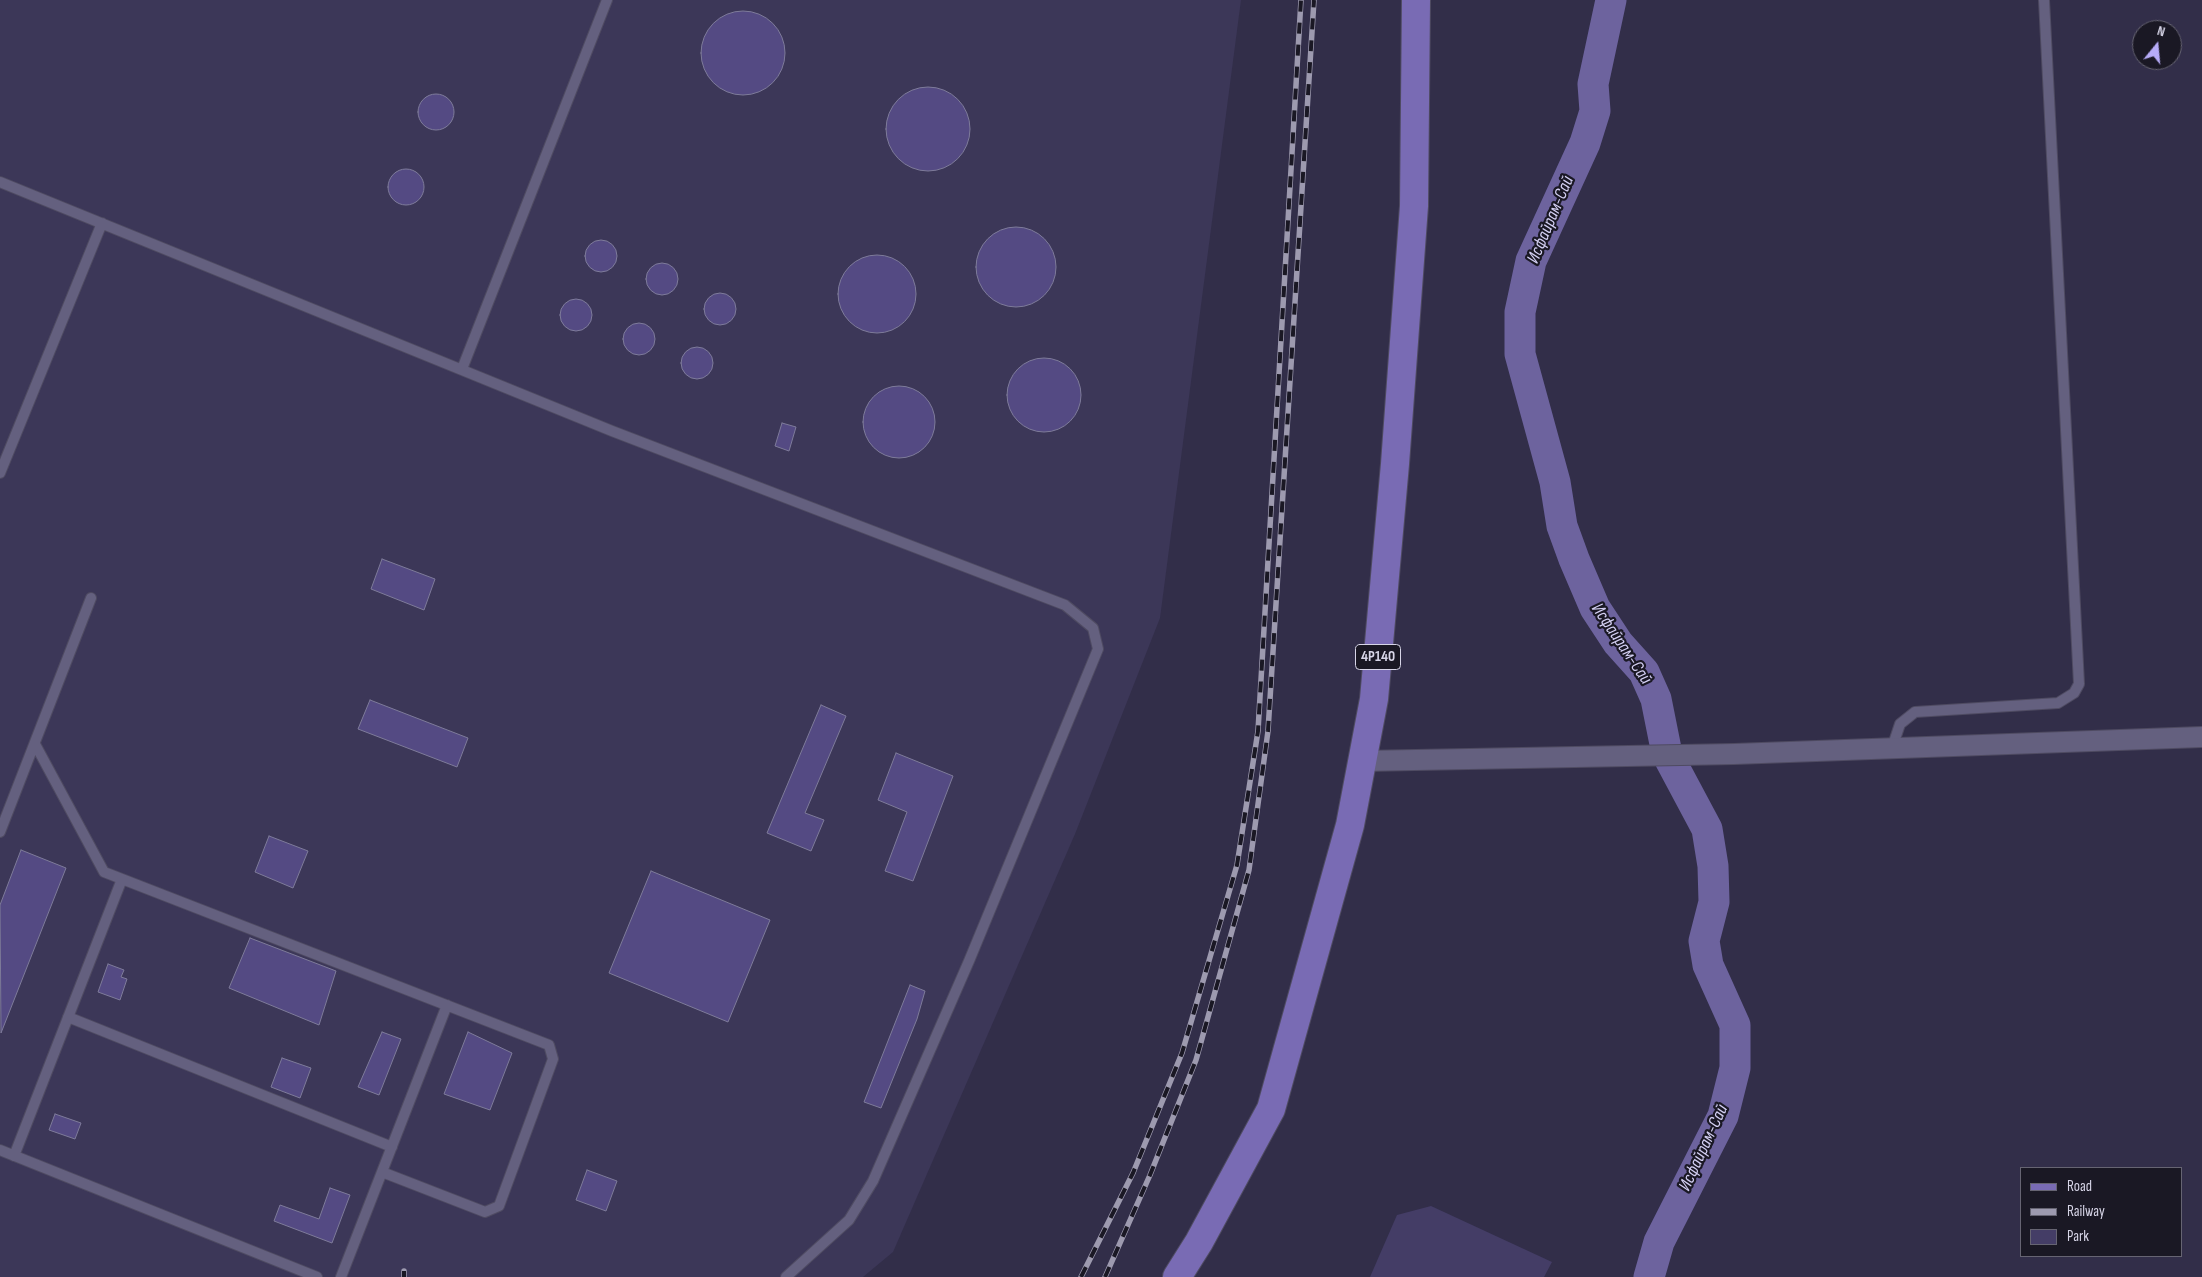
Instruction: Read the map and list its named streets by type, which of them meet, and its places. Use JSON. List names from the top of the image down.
{
  "streets": {
    "main road": ["4P140"]
  },
  "water": ["Исфайрам-Сай"],
  "legend": ["Road", "Railway", "Park"],
  "north": "top"
}
